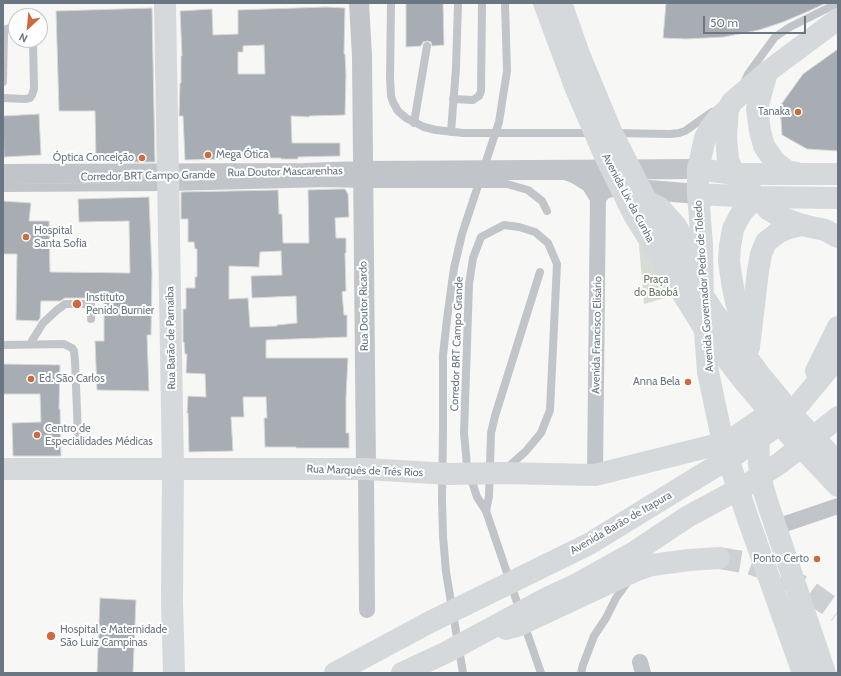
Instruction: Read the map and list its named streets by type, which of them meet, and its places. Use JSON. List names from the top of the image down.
{
  "streets": {
    "main road": [
      "Avenida Lix da Cunha",
      "Avenida Governador Pedro de Toledo",
      "Rua Barão de Parnaíba",
      "Rua Marquês de Três Rios",
      "Avenida Barão de Itapura"
    ],
    "street": ["Rua Doutor Mascarenhas", "Rua Doutor Ricardo", "Avenida Francisco Elisário"],
    "lane": ["Corredor BRT Campo Grande"]
  },
  "crossings": [
    ["Rua Doutor Mascarenhas", "Corredor BRT Campo Grande"],
    ["Rua Doutor Mascarenhas", "Avenida Governador Pedro de Toledo"],
    ["Rua Doutor Mascarenhas", "Rua Doutor Ricardo"],
    ["Rua Doutor Mascarenhas", "Rua Barão de Parnaíba"],
    ["Corredor BRT Campo Grande", "Rua Barão de Parnaíba"],
    ["Corredor BRT Campo Grande", "Rua Marquês de Três Rios"],
    ["Avenida Governador Pedro de Toledo", "Rua Marquês de Três Rios"],
    ["Rua Doutor Ricardo", "Rua Marquês de Três Rios"],
    ["Avenida Francisco Elisário", "Rua Marquês de Três Rios"],
    ["Rua Barão de Parnaíba", "Rua Marquês de Três Rios"]
  ],
  "parks": ["Praça do Baobá"],
  "places": [
    "Tanaka",
    "Mega Ótica",
    "Óptica Conceição",
    "Hospital Santa Sofia",
    "Instituto Penido Burnier",
    "Ed. São Carlos",
    "Anna Bela",
    "Centro de Especialidades Médicas",
    "Ponto Certo",
    "Hospital e Maternidade São Luiz Campinas"
  ],
  "scale_bar": "50 m",
  "north": "bottom left"
}
